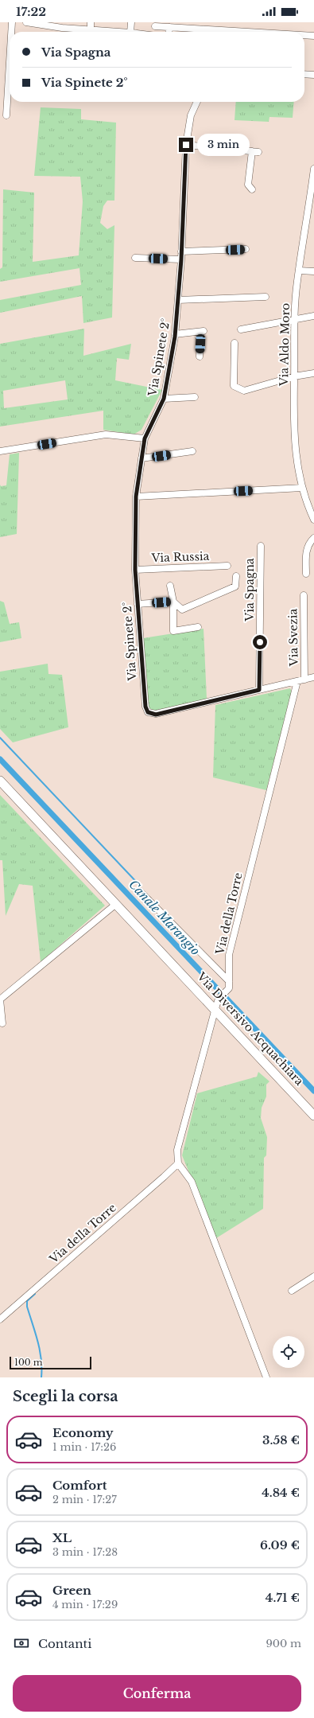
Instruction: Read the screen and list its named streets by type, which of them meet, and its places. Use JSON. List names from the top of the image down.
{
  "streets": {
    "main road": ["Via Diversivo Acquachiara"],
    "street": [
      "Via Aldo Moro",
      "Via Spinete 2°",
      "Via Russia",
      "Via Spagna",
      "Via Svezia",
      "Via della Torre"
    ]
  },
  "crossings": [
    ["Via Spinete 2°", "Via Russia"],
    ["Via Spinete 2°", "Via Spagna"],
    ["Via Spinete 2°", "Via della Torre"]
  ],
  "water": ["Canale Marangio"],
  "scale_bar": "100 m",
  "page": {
    "status": "17:22",
    "banner": ["Via Spagna", "Via Spinete 2°"],
    "bubble": "3 min",
    "scale": "100 m",
    "heading": "Scegli la corsa",
    "list": [
      {
        "name": "Economy",
        "note": "1 min · 17:26",
        "value": "3.58 €"
      },
      {
        "name": "Comfort",
        "note": "2 min · 17:27",
        "value": "4.84 €"
      },
      {
        "name": "XL",
        "note": "3 min · 17:28",
        "value": "6.09 €"
      },
      {
        "name": "Green",
        "note": "4 min · 17:29",
        "value": "4.71 €"
      }
    ],
    "pay": ["Contanti", "900 m"],
    "buttons": "Conferma"
  }
}
